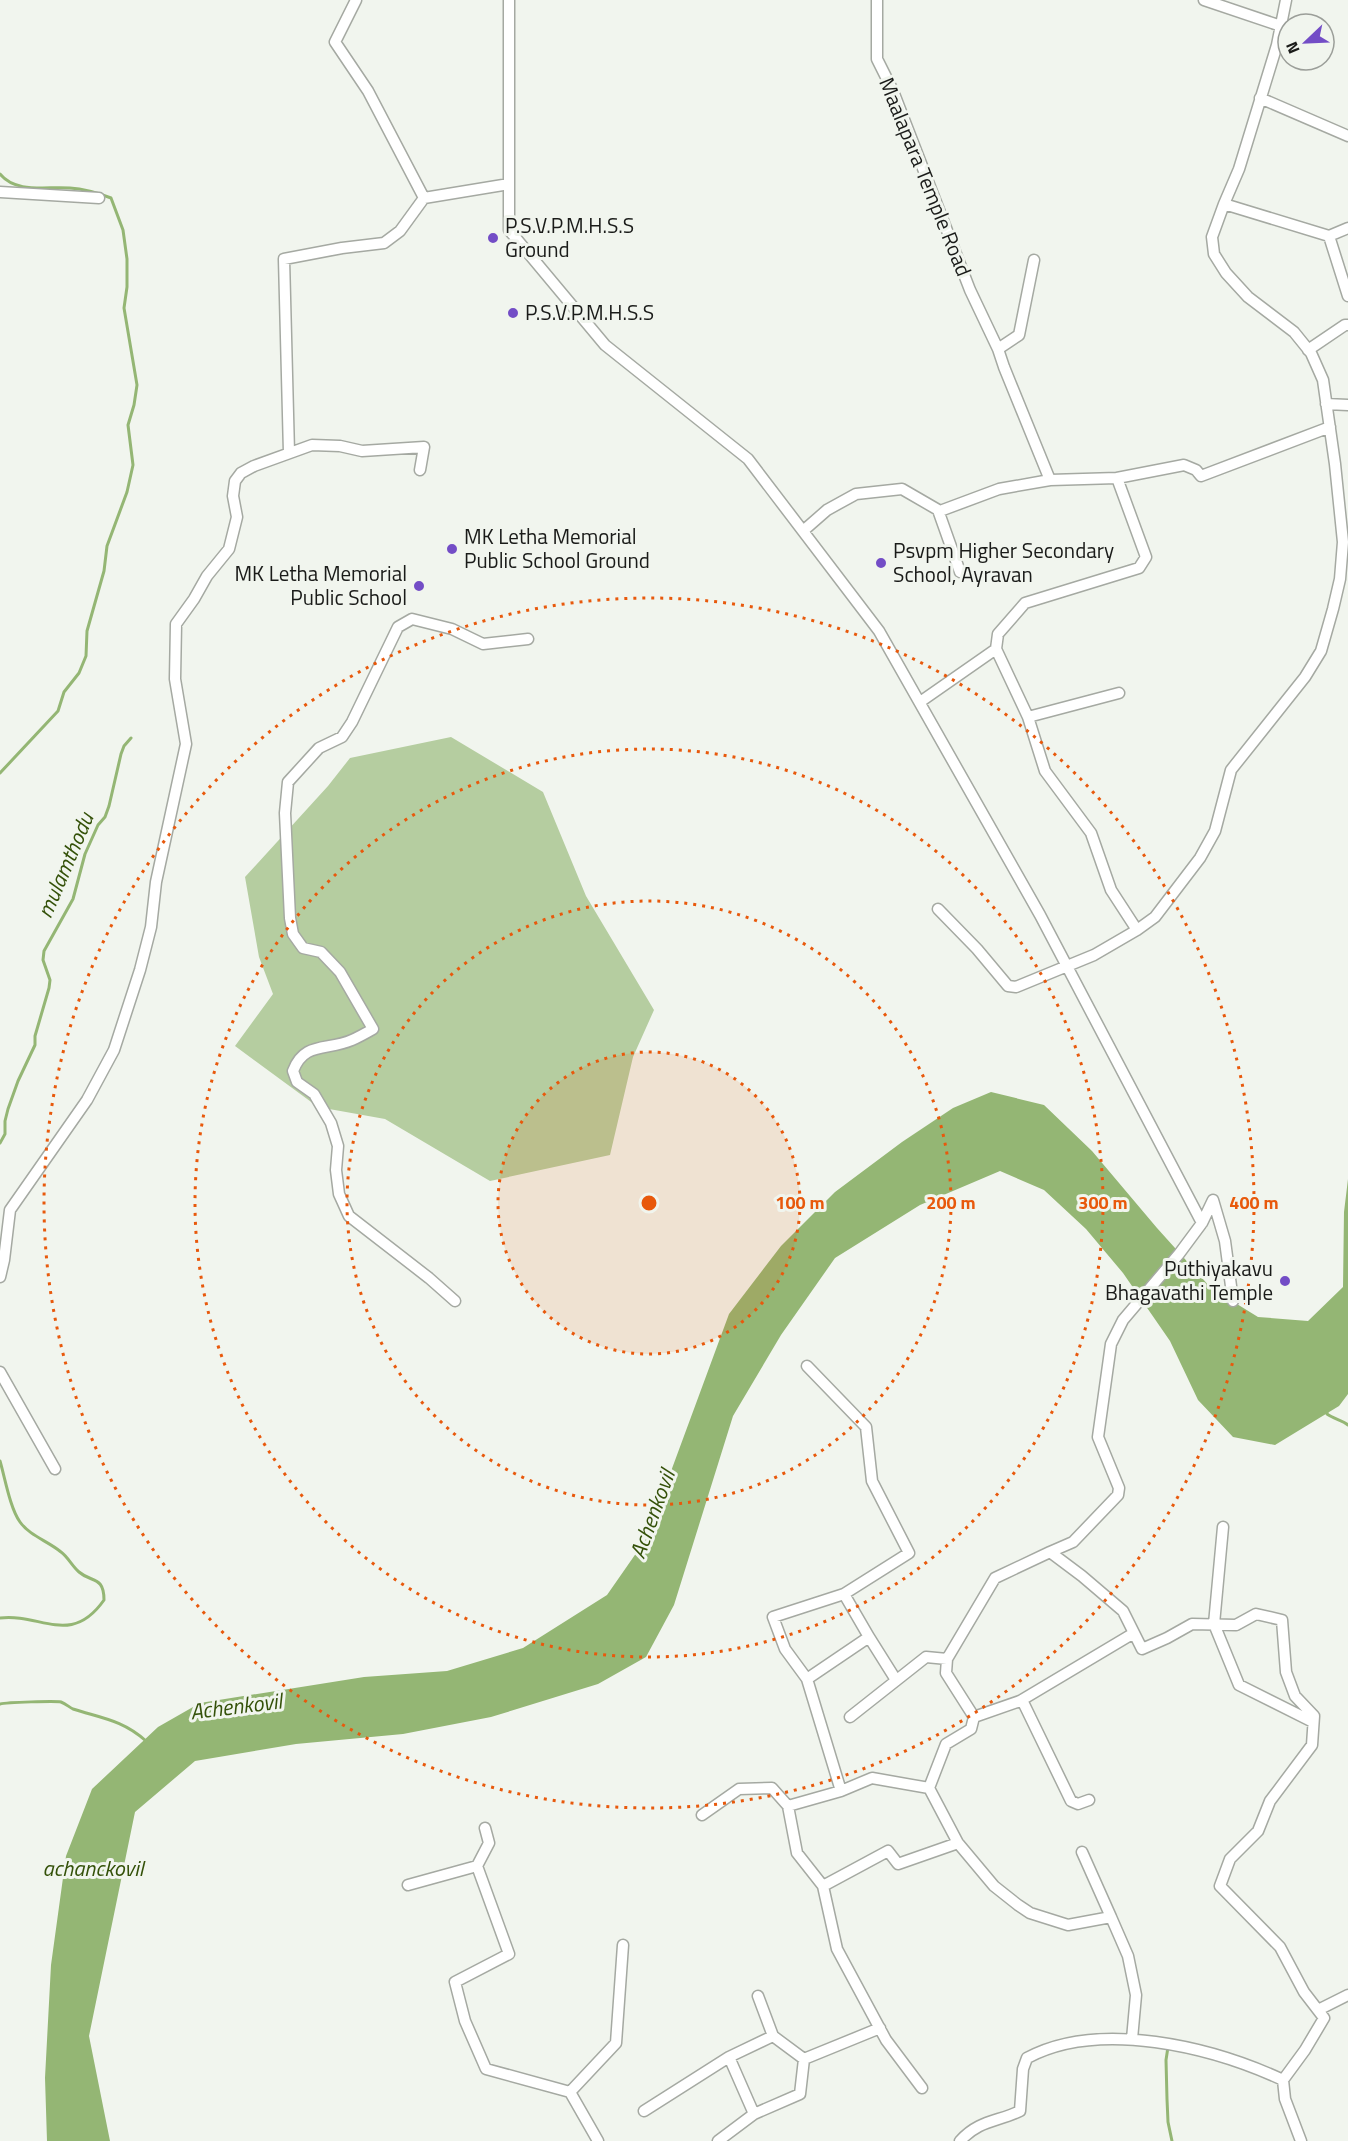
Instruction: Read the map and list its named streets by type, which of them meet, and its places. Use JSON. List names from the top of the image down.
{
  "streets": {
    "street": ["Maalapara Temple Road"]
  },
  "water": ["mulamthodu", "Achenkovil", "achanckovil"],
  "places": [
    "P.S.V.P.M.H.S.S Ground",
    "P.S.V.P.M.H.S.S",
    "MK Letha Memorial Public School Ground",
    "Psvpm Higher Secondary School, Ayravan",
    "MK Letha Memorial Public School",
    "Puthiyakavu Bhagavathi Temple"
  ],
  "north": "bottom left",
  "rings": [
    "100 m",
    "200 m",
    "300 m",
    "400 m"
  ]
}
